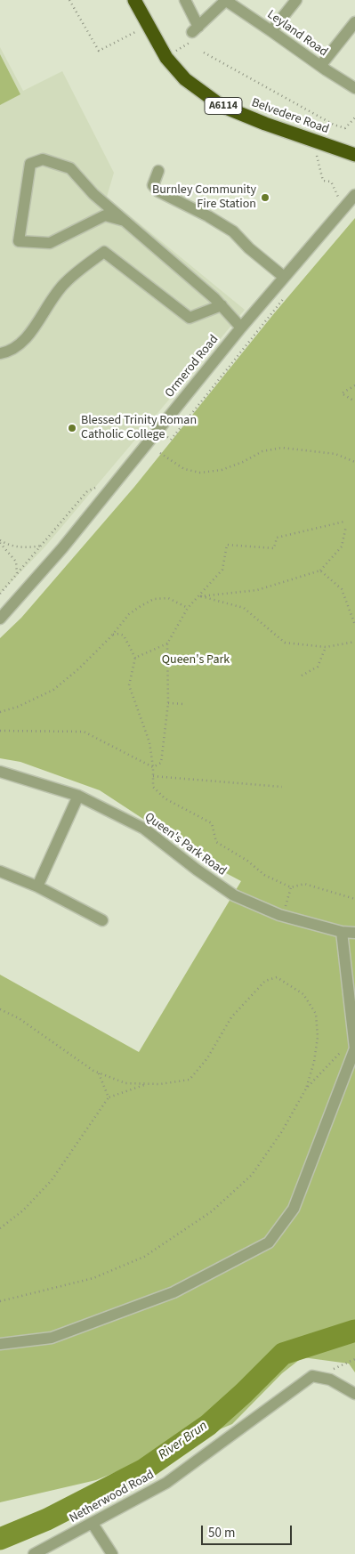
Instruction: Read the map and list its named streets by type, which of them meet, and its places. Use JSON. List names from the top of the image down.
{
  "streets": {
    "highway": ["A6114", "Belvedere Road"],
    "street": [
      "Leyland Road",
      "Ormerod Road",
      "Queen's Park Road",
      "Netherwood Road"
    ]
  },
  "water": ["River Brun"],
  "parks": ["Queen's Park"],
  "places": ["Burnley Community Fire Station", "Blessed Trinity Roman Catholic College"],
  "scale_bar": "50 m"
}
